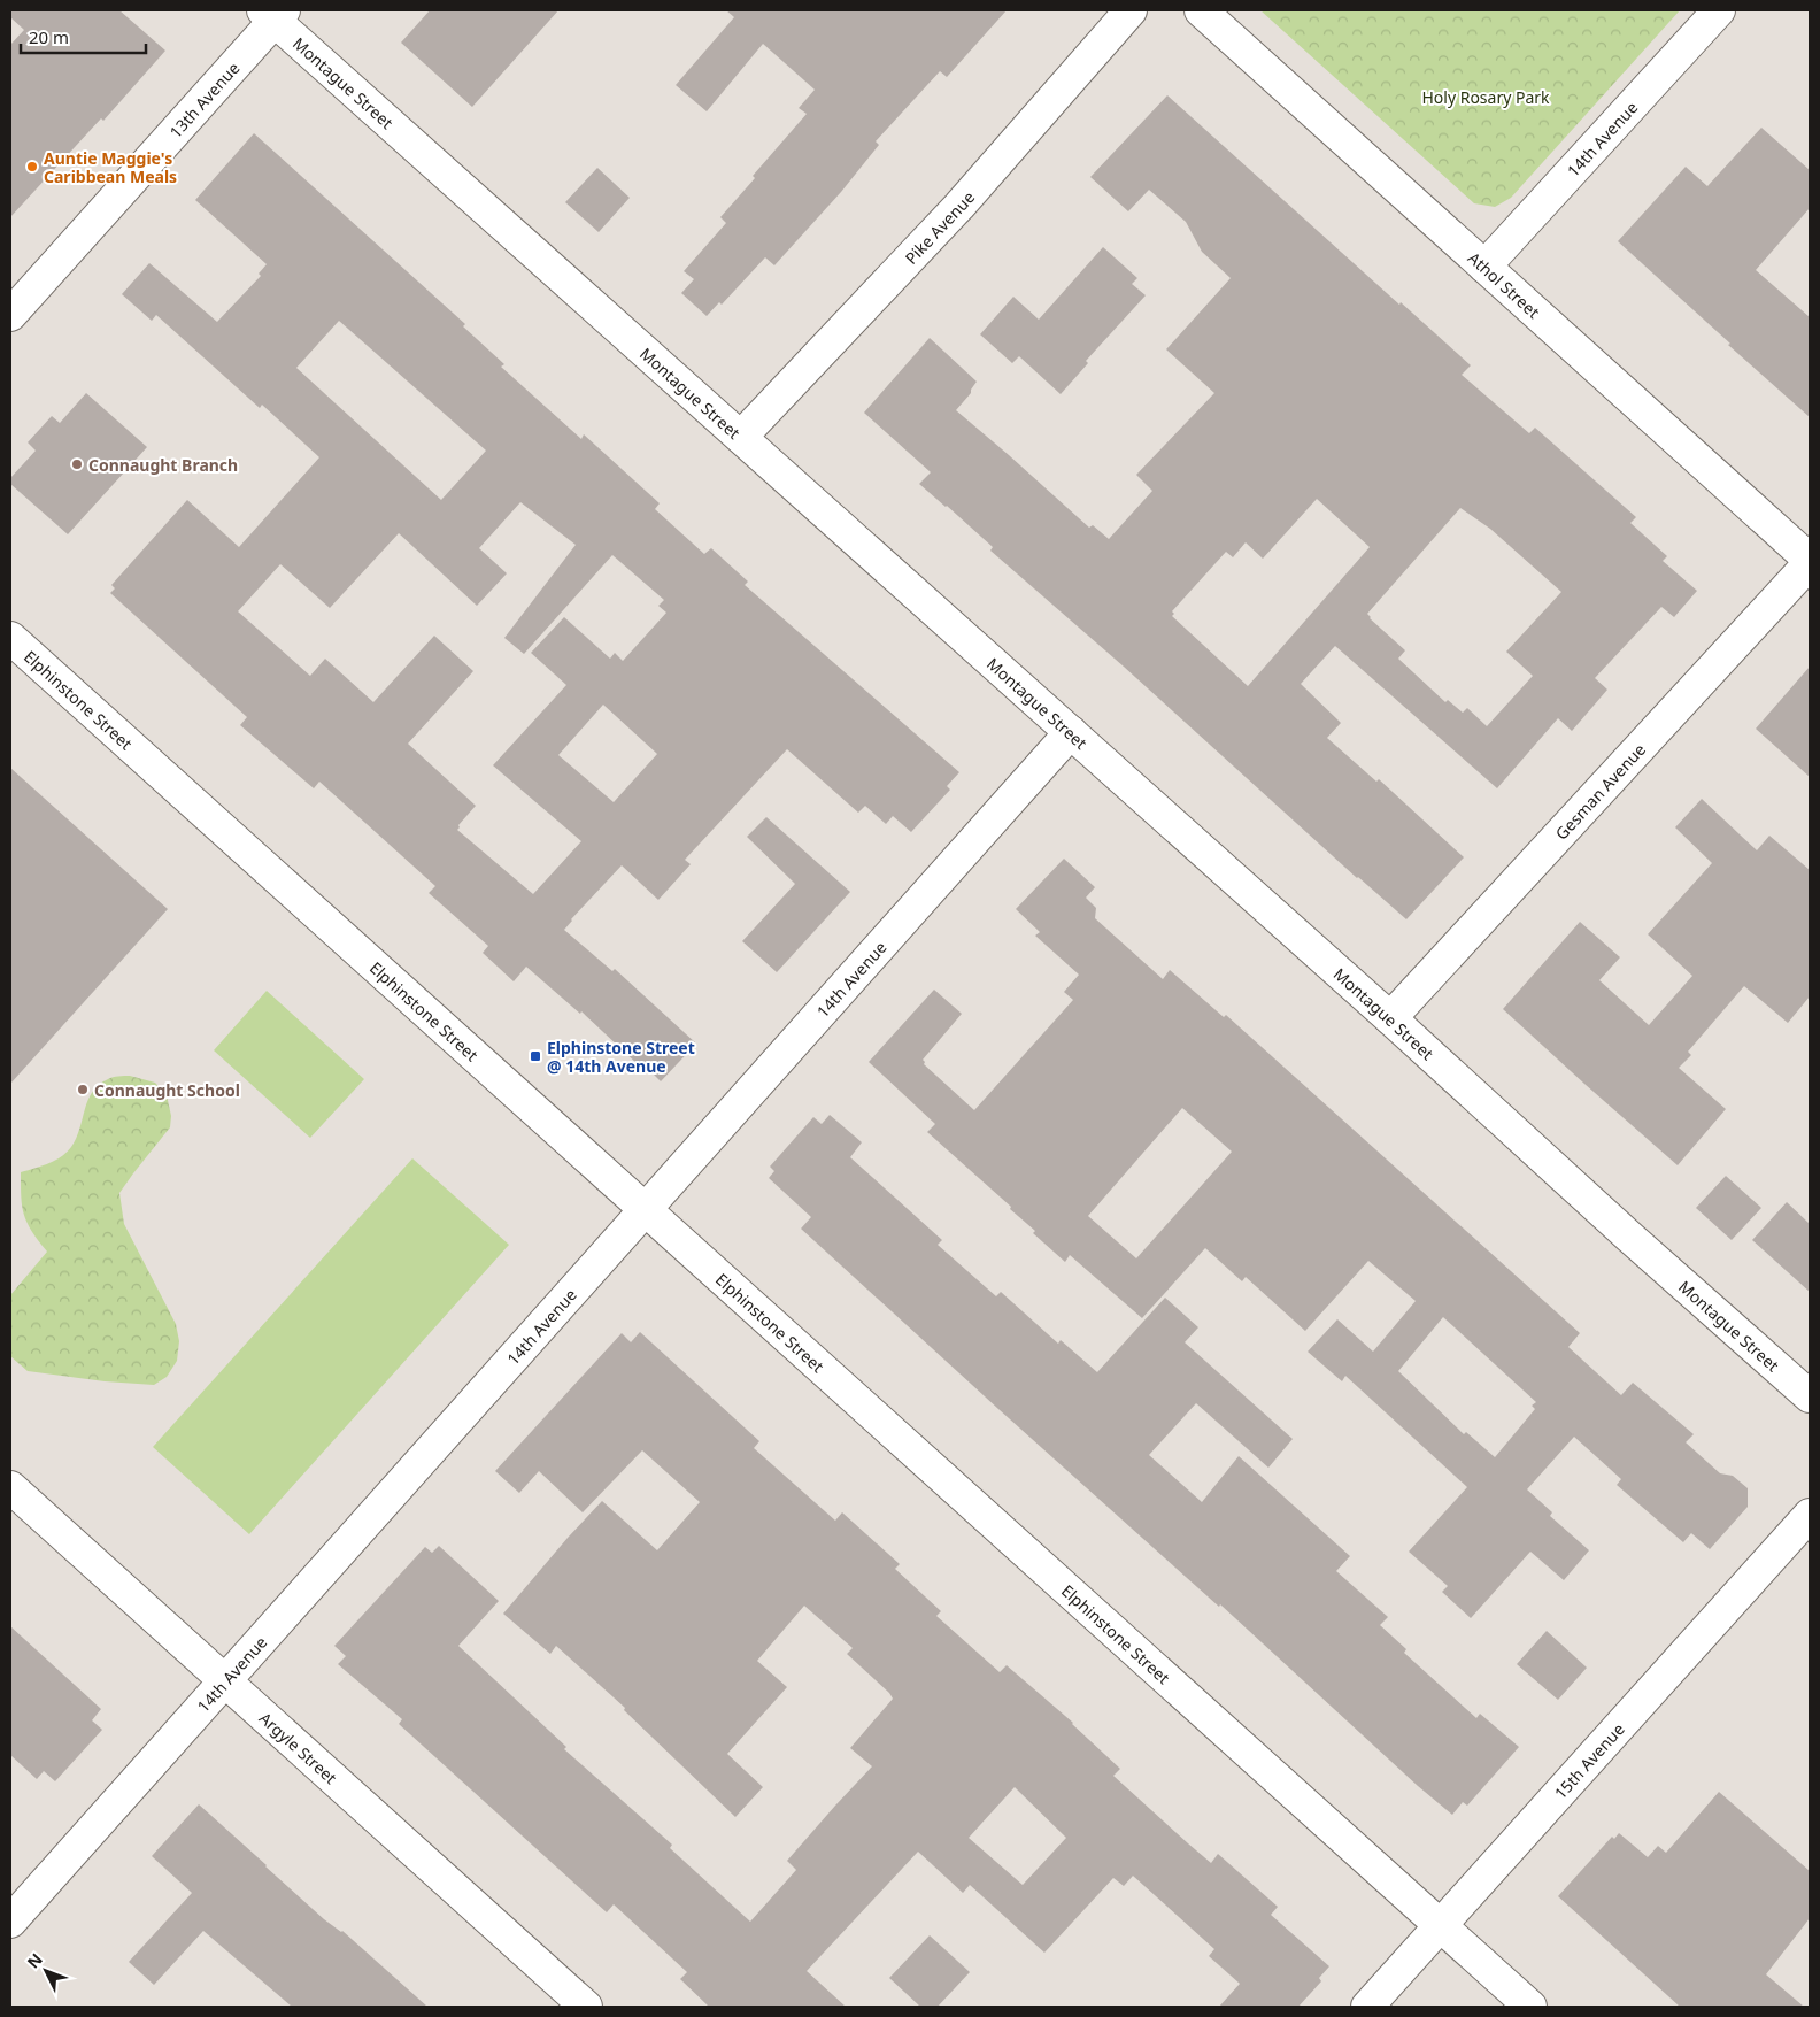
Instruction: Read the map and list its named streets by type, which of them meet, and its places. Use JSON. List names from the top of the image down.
{
  "streets": {
    "street": [
      "Montague Street",
      "13th Avenue",
      "14th Avenue",
      "Pike Avenue",
      "Athol Street",
      "Elphinstone Street",
      "Gesman Avenue",
      "Argyle Street",
      "15th Avenue"
    ]
  },
  "crossings": [
    ["Montague Street", "13th Avenue"],
    ["Montague Street", "14th Avenue"],
    ["Montague Street", "Pike Avenue"],
    ["Montague Street", "Gesman Avenue"],
    ["14th Avenue", "Athol Street"],
    ["14th Avenue", "Elphinstone Street"],
    ["14th Avenue", "Argyle Street"],
    ["Athol Street", "Gesman Avenue"],
    ["Elphinstone Street", "15th Avenue"]
  ],
  "parks": ["Holy Rosary Park"],
  "places": {
    "other": ["Auntie Maggie's Caribbean Meals", "Connaught Branch", "Connaught School"],
    "transit": ["Elphinstone Street @ 14th Avenue"]
  },
  "scale_bar": "20 m",
  "north": "top left"
}
